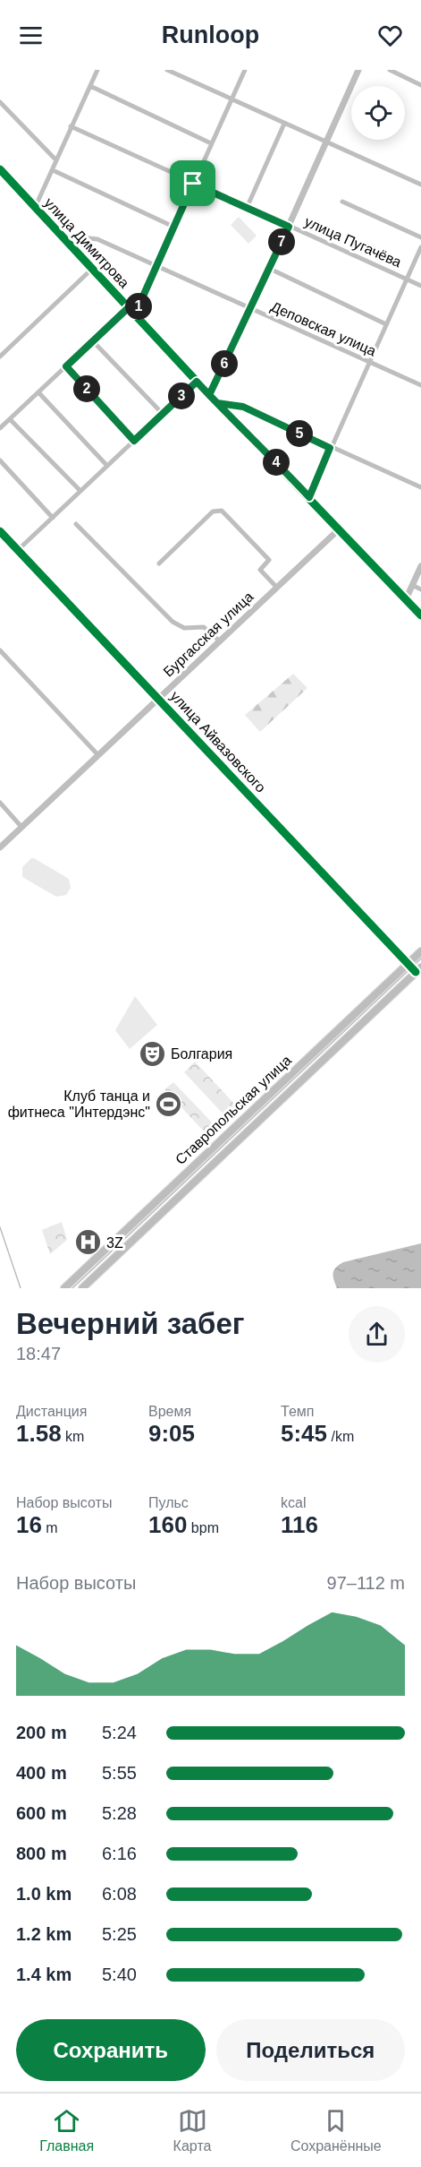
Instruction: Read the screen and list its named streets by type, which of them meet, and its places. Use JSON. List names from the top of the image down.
{
  "streets": {
    "main road": ["Ставропольская улица"],
    "street": [
      "улица Пугачёва",
      "улица Димитрова",
      "Деповская улица",
      "Бургасская улица",
      "улица Айвазовского"
    ]
  },
  "crossings": [
    ["улица Димитрова", "Деповская улица"],
    ["улица Димитрова", "Бургасская улица"],
    ["Бургасская улица", "улица Айвазовского"],
    ["улица Айвазовского", "Ставропольская улица"]
  ],
  "places": {
    "theatre": ["Болгария"],
    "sports": ["Клуб танца и фитнеса \"Интердэнс\""],
    "hospital": ["3Z"]
  },
  "page": {
    "header": "Runloop",
    "pins": [
      "7",
      "1",
      "6",
      "2",
      "3",
      "5",
      "4"
    ],
    "heading": ["Вечерний забег", "18:47"],
    "stats": [
      ["Дистанция", "1.58 km"],
      ["Время", "9:05"],
      ["Темп", "5:45 /km"],
      ["Набор высоты", "16 m"],
      ["Пульс", "160 bpm"],
      ["kcal", "116"]
    ],
    "chart": ["Набор высоты", "97–112 m"],
    "list": [
      {
        "name": "200 m",
        "note": "5:24"
      },
      {
        "name": "400 m",
        "note": "5:55"
      },
      {
        "name": "600 m",
        "note": "5:28"
      },
      {
        "name": "800 m",
        "note": "6:16"
      },
      {
        "name": "1.0 km",
        "note": "6:08"
      },
      {
        "name": "1.2 km",
        "note": "5:25"
      },
      {
        "name": "1.4 km",
        "note": "5:40"
      }
    ],
    "buttons": ["Сохранить", "Поделиться"],
    "tabs": ["Главная", "Карта", "Сохранённые"]
  }
}
